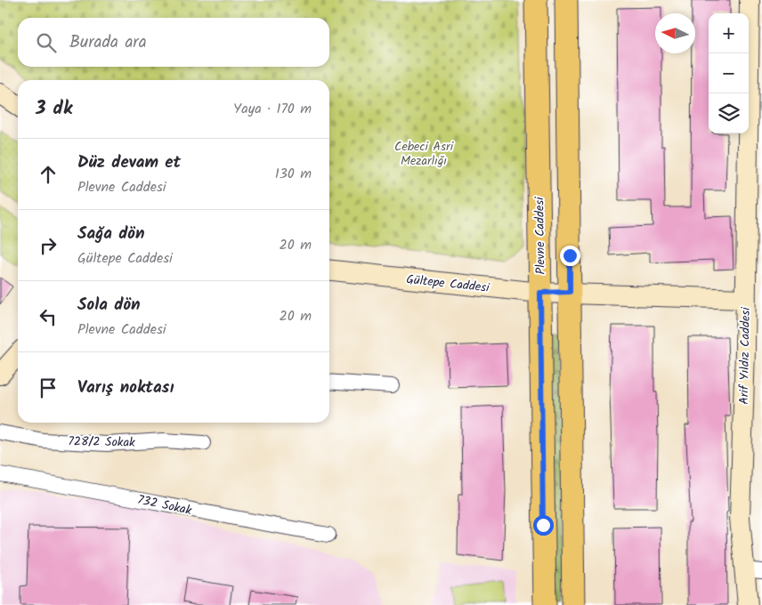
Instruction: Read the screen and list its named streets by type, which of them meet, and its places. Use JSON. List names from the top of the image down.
{
  "streets": {
    "main road": ["Plevne Caddesi", "Gültepe Caddesi", "Arif Yıldız Caddesi"],
    "street": ["728/2 Sokak", "732 Sokak"]
  },
  "crossings": [
    ["Plevne Caddesi", "Gültepe Caddesi"],
    ["Gültepe Caddesi", "Arif Yıldız Caddesi"]
  ],
  "parks": ["Cebeci Asri Mezarlığı"],
  "north": "left",
  "page": {
    "map_buttons": ["+", "−"],
    "search": "Burada ara",
    "heading": ["3 dk", "Yaya · 170 m"],
    "list": [
      ["Düz devam et", "Plevne Caddesi", "130 m"],
      ["Sağa dön", "Gültepe Caddesi", "20 m"],
      ["Sola dön", "Plevne Caddesi", "20 m"],
      "Varış noktası"
    ]
  }
}
